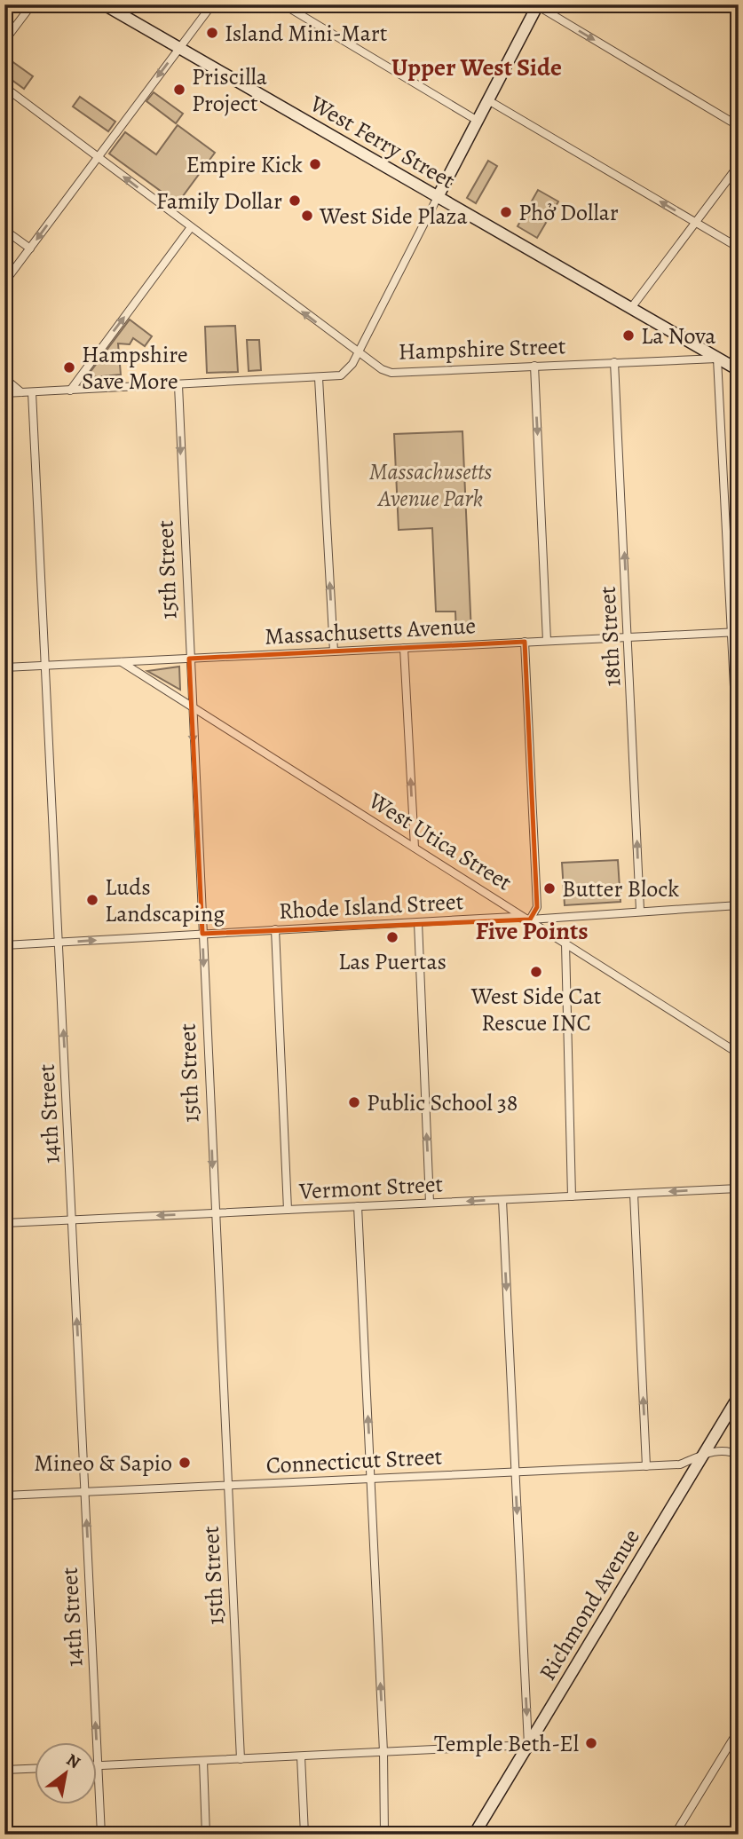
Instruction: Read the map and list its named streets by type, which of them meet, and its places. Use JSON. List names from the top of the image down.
{
  "streets": {
    "street": [
      "West Ferry Street",
      "Hampshire Street",
      "15th Street",
      "Massachusetts Avenue",
      "18th Street",
      "West Utica Street",
      "Rhode Island Street",
      "14th Street",
      "Vermont Street",
      "Connecticut Street",
      "Richmond Avenue"
    ]
  },
  "crossings": [
    ["West Ferry Street", "Hampshire Street"],
    ["Hampshire Street", "18th Street"],
    ["15th Street", "Massachusetts Avenue"],
    ["15th Street", "West Utica Street"],
    ["15th Street", "Rhode Island Street"],
    ["15th Street", "Vermont Street"],
    ["15th Street", "Connecticut Street"],
    ["Massachusetts Avenue", "18th Street"],
    ["Massachusetts Avenue", "West Utica Street"],
    ["Massachusetts Avenue", "14th Street"],
    ["18th Street", "Rhode Island Street"],
    ["West Utica Street", "Rhode Island Street"],
    ["Rhode Island Street", "14th Street"],
    ["14th Street", "Vermont Street"],
    ["14th Street", "Connecticut Street"],
    ["Connecticut Street", "Richmond Avenue"]
  ],
  "one_way": [
    "Hampshire Street",
    "15th Street",
    "18th Street",
    "14th Street",
    "Vermont Street"
  ],
  "districts": ["Upper West Side", "Five Points"],
  "parks": ["Massachusetts Avenue Park"],
  "places": [
    "Island Mini-Mart",
    "Priscilla Project",
    "Empire Kick",
    "Family Dollar",
    "Phở Dollar",
    "West Side Plaza",
    "La Nova",
    "Hampshire Save More",
    "Butter Block",
    "Luds Landscaping",
    "Las Puertas",
    "West Side Cat Rescue INC",
    "Public School 38",
    "Mineo & Sapio",
    "Temple Beth-El"
  ],
  "north": "top right"
}
